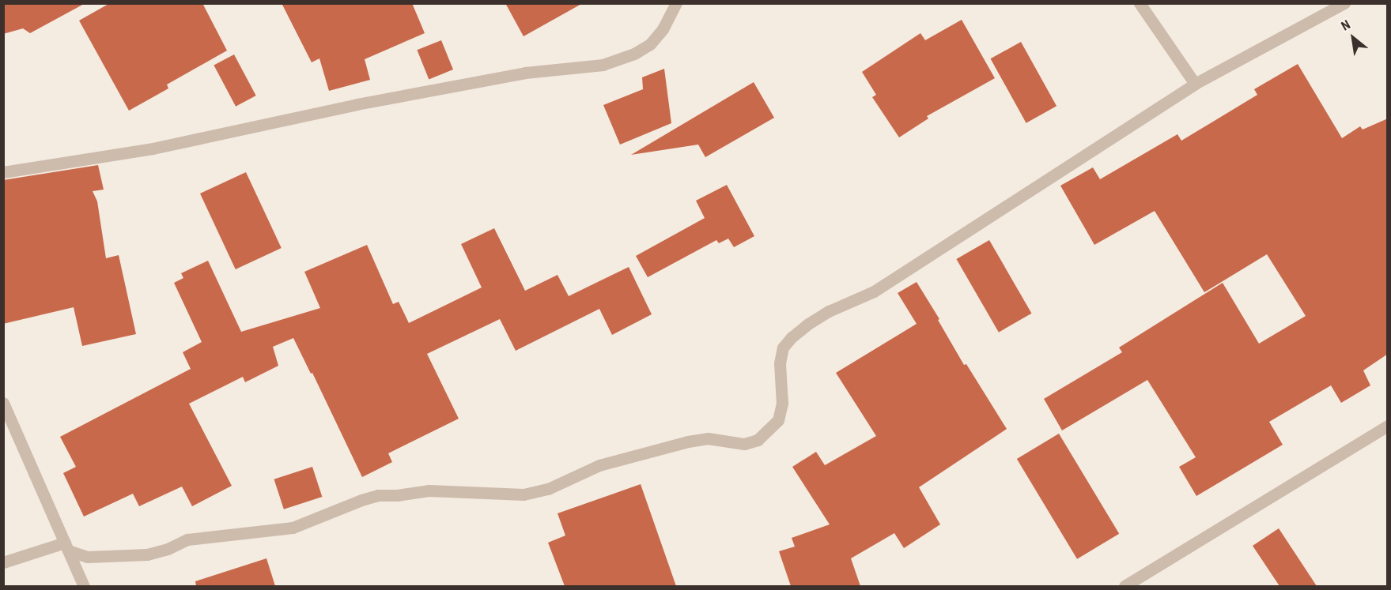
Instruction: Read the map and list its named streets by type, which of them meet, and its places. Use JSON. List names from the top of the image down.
{
  "north": "top left"
}
